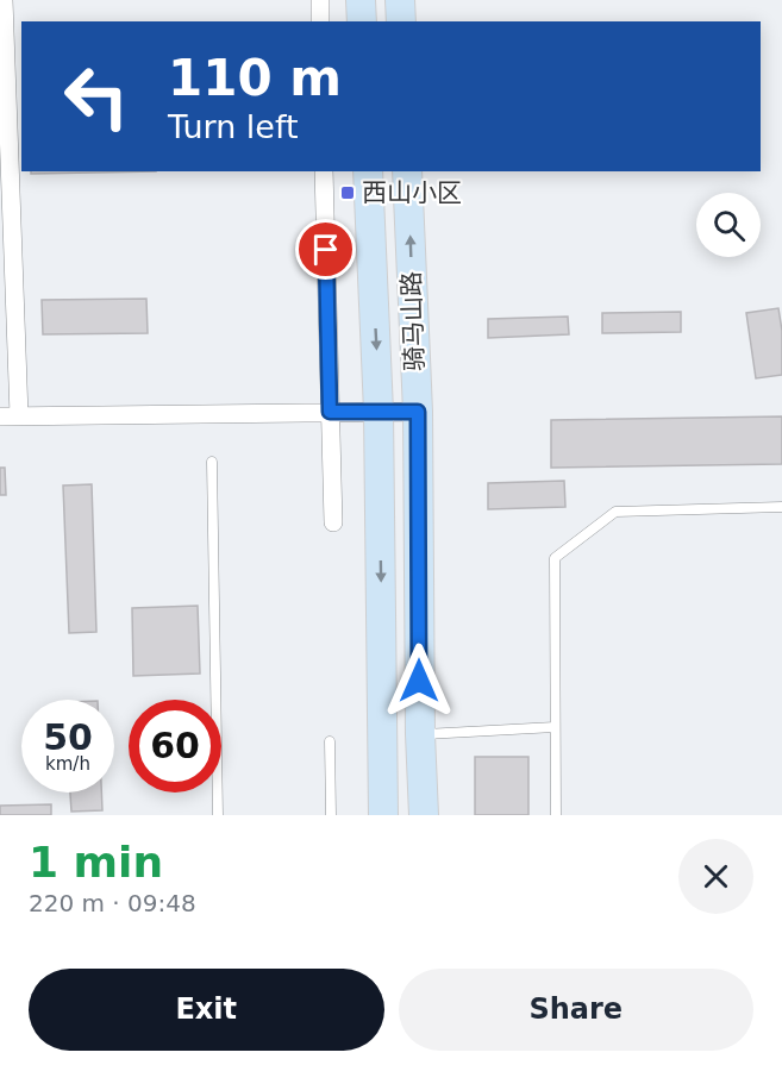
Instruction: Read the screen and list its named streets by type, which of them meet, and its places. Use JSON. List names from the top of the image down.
{
  "streets": {
    "main road": ["骑马山路"]
  },
  "places": {
    "transit": ["西山小区"]
  },
  "page": {
    "turn": ["110 m", "Turn left"],
    "speed": "50 km/h",
    "limit": "60",
    "heading": ["1 min", "220 m · 09:48"],
    "buttons": ["Exit", "Share"]
  }
}
